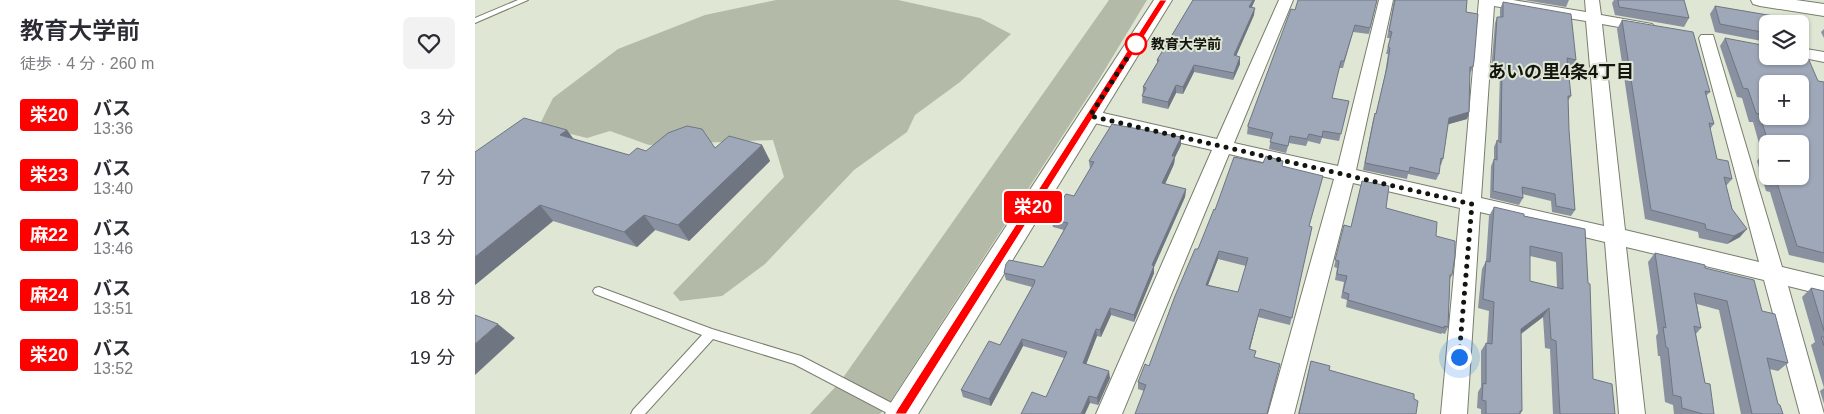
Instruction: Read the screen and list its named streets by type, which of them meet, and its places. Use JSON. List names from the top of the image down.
{
  "districts": ["あいの里4条4丁目"],
  "places": ["教育大学前"],
  "lines": ["bus line 栄20"],
  "page": {
    "heading": ["教育大学前", "徒歩 · 4 分 · 260 m"],
    "on_map": "栄20",
    "map_buttons": ["+", "−"],
    "list": [
      {
        "mark": "栄20",
        "name": "バス",
        "note": "13:36",
        "value": "3 分"
      },
      {
        "mark": "栄23",
        "name": "バス",
        "note": "13:40",
        "value": "7 分"
      },
      {
        "mark": "麻22",
        "name": "バス",
        "note": "13:46",
        "value": "13 分"
      },
      {
        "mark": "麻24",
        "name": "バス",
        "note": "13:51",
        "value": "18 分"
      },
      {
        "mark": "栄20",
        "name": "バス",
        "note": "13:52",
        "value": "19 分"
      }
    ]
  }
}
